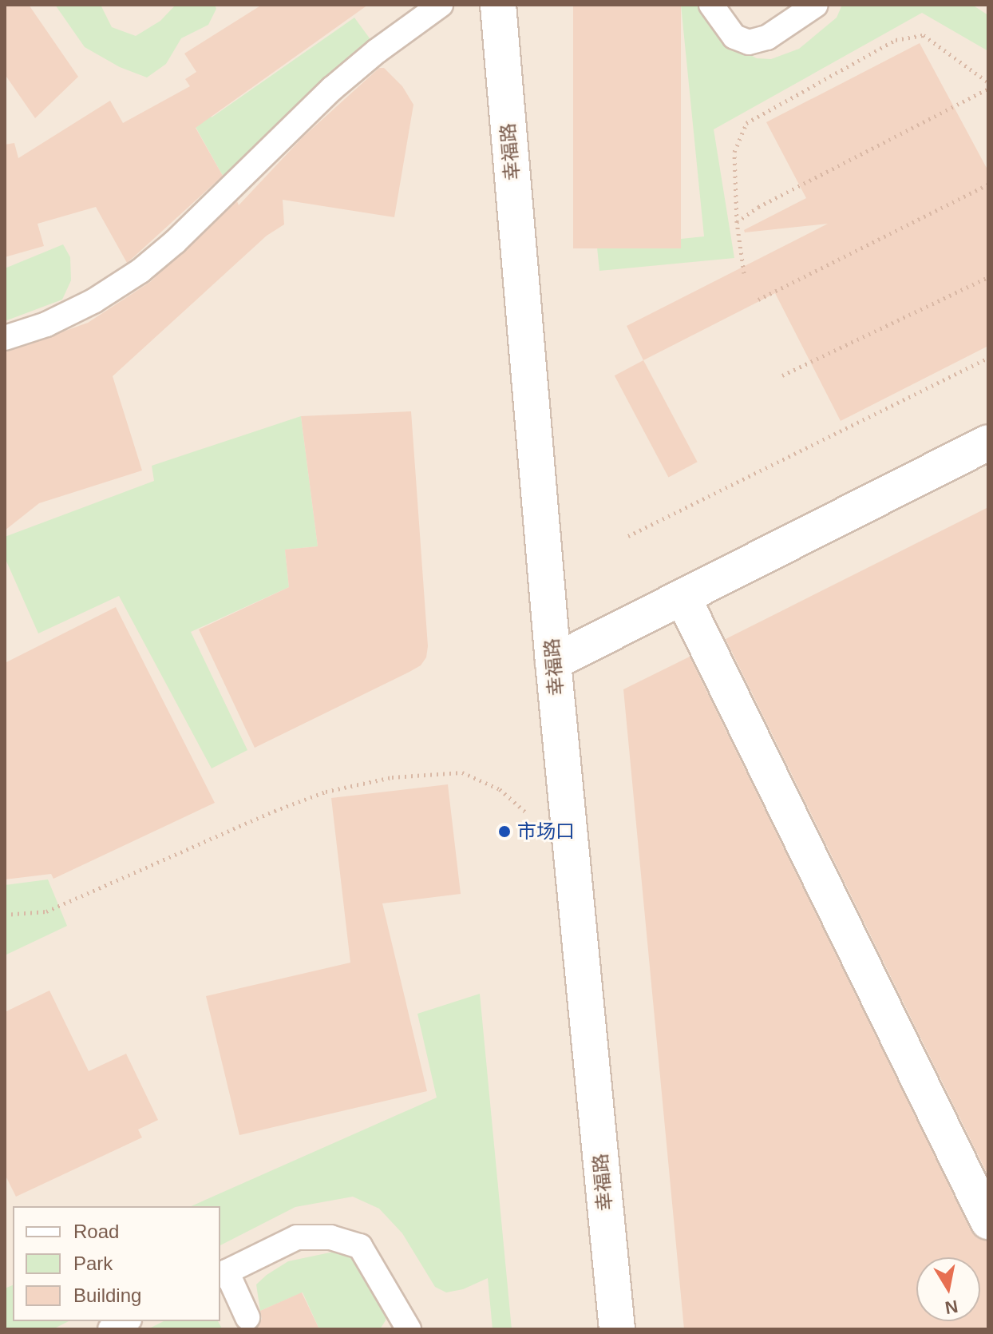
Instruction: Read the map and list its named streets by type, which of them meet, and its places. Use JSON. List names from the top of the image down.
{
  "streets": {
    "main road": ["幸福路"]
  },
  "places": ["市场口"],
  "legend": ["Road", "Park", "Building"],
  "north": "bottom"
}
